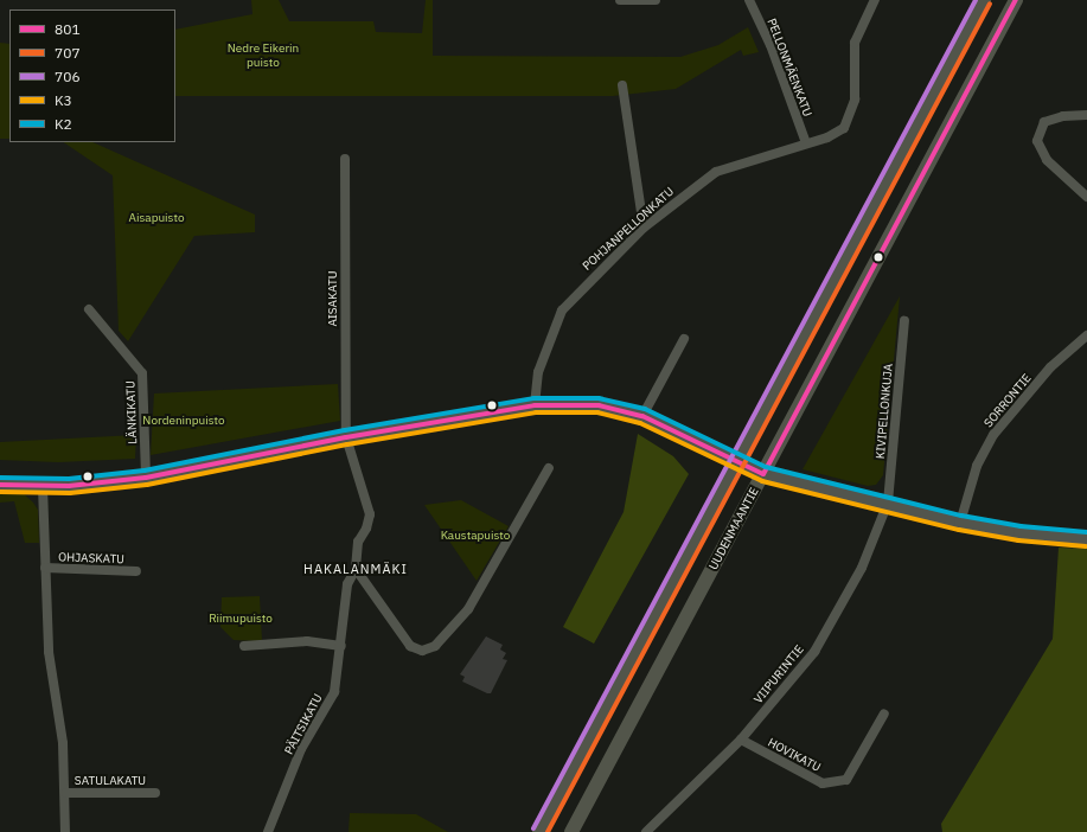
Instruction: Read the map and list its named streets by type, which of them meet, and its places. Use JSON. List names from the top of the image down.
{
  "streets": {
    "main road": ["UUDENMAANTIE"],
    "street": [
      "PELLONMÄENKATU",
      "POHJANPELLONKATU",
      "AISAKATU",
      "SORRONTIE",
      "KIVIPELLONKUJA",
      "LÄNKIKATU",
      "OHJASKATU",
      "VIIPURINTIE",
      "PÄITSIKATU",
      "HOVIKATU",
      "SATULAKATU"
    ]
  },
  "crossings": [
    ["PELLONMÄENKATU", "POHJANPELLONKATU"],
    ["AISAKATU", "PÄITSIKATU"],
    ["KIVIPELLONKUJA", "VIIPURINTIE"],
    ["VIIPURINTIE", "HOVIKATU"]
  ],
  "districts": ["HAKALANMÄKI"],
  "parks": [
    "Nedre Eikerin puisto",
    "Aisapuisto",
    "Nordeninpuisto",
    "Kaustapuisto",
    "Riimupuisto"
  ],
  "lines": [
    "transit line 801",
    "transit line 706",
    "transit line 707",
    "transit line K2",
    "transit line K3"
  ],
  "legend": [
    "801",
    "707",
    "706",
    "K3",
    "K2"
  ]
}
